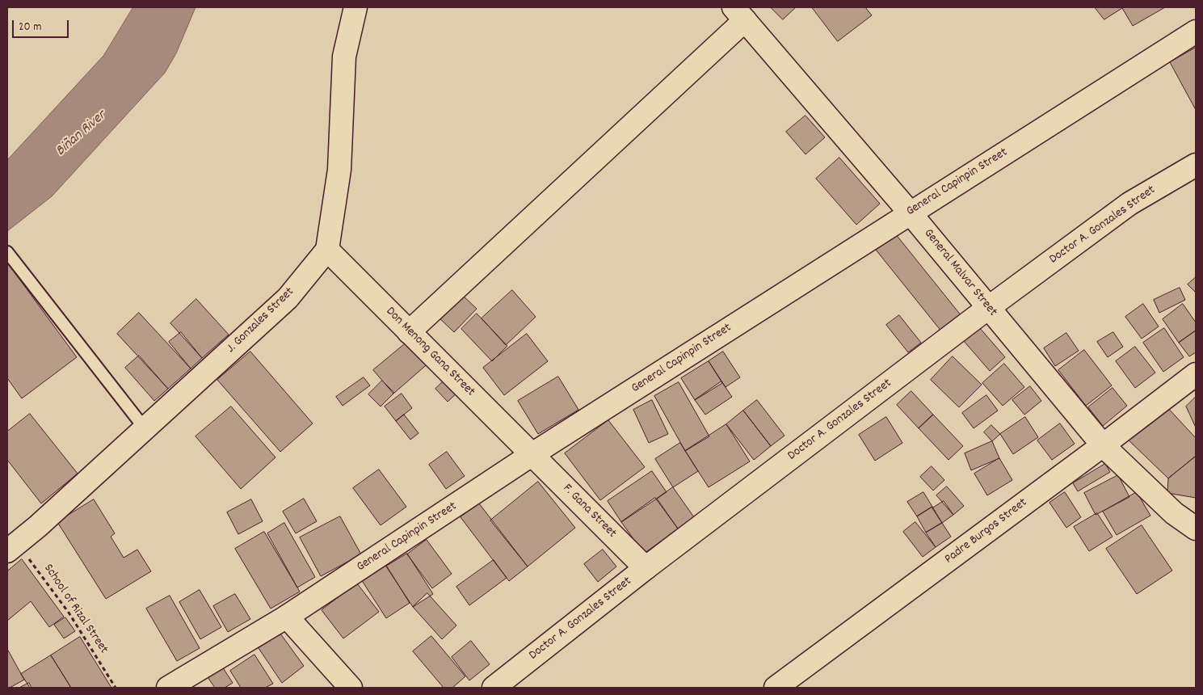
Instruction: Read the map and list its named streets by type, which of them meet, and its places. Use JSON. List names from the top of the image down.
{
  "streets": {
    "street": [
      "General Capinpin Street",
      "Doctor A. Gonzales Street",
      "General Malvar Street",
      "J. Gonzales Street",
      "Don Menong Gana Street",
      "F. Gana Street",
      "Padre Burgos Street"
    ],
    "path": ["School of Rizal Street"]
  },
  "crossings": [
    ["General Capinpin Street", "General Malvar Street"],
    ["General Capinpin Street", "Don Menong Gana Street"],
    ["General Capinpin Street", "F. Gana Street"],
    ["Doctor A. Gonzales Street", "General Malvar Street"],
    ["Doctor A. Gonzales Street", "F. Gana Street"],
    ["General Malvar Street", "Padre Burgos Street"],
    ["J. Gonzales Street", "Don Menong Gana Street"],
    ["J. Gonzales Street", "School of Rizal Street"],
    ["Don Menong Gana Street", "F. Gana Street"]
  ],
  "water": ["Biñan River"],
  "scale_bar": "20 m"
}
